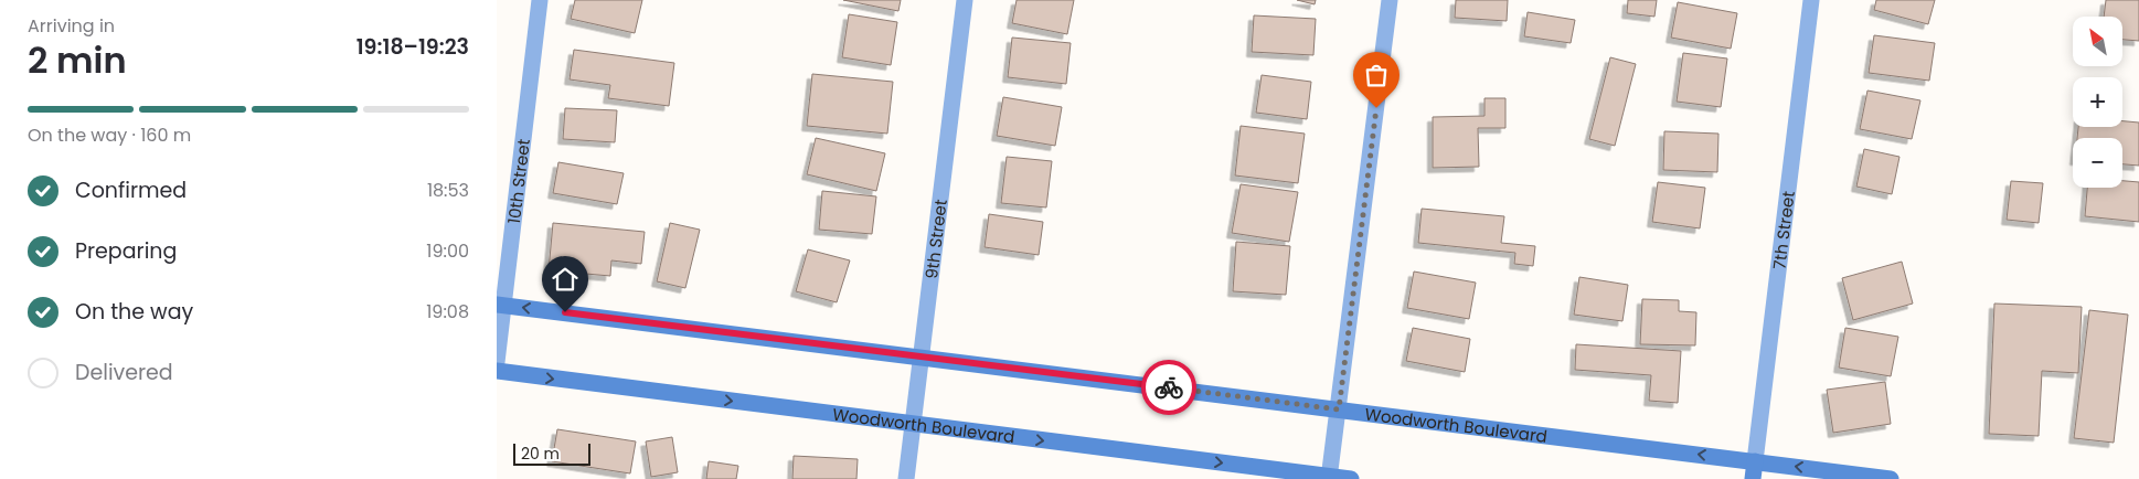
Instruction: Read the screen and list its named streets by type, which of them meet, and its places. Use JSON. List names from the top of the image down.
{
  "streets": {
    "main road": ["Woodworth Boulevard"],
    "street": ["10th Street", "7th Street", "9th Street"]
  },
  "crossings": [
    ["10th Street", "Woodworth Boulevard"],
    ["7th Street", "Woodworth Boulevard"],
    ["9th Street", "Woodworth Boulevard"]
  ],
  "scale_bar": "20 m",
  "north": "top left",
  "page": {
    "heading": ["2 min", "Arriving in", "19:18–19:23"],
    "map_buttons": ["+", "−"],
    "bar": "On the way · 160 m",
    "list": [
      ["Confirmed", "18:53"],
      ["Preparing", "19:00"],
      ["On the way", "19:08"],
      "Delivered"
    ],
    "scale": "20 m"
  }
}
